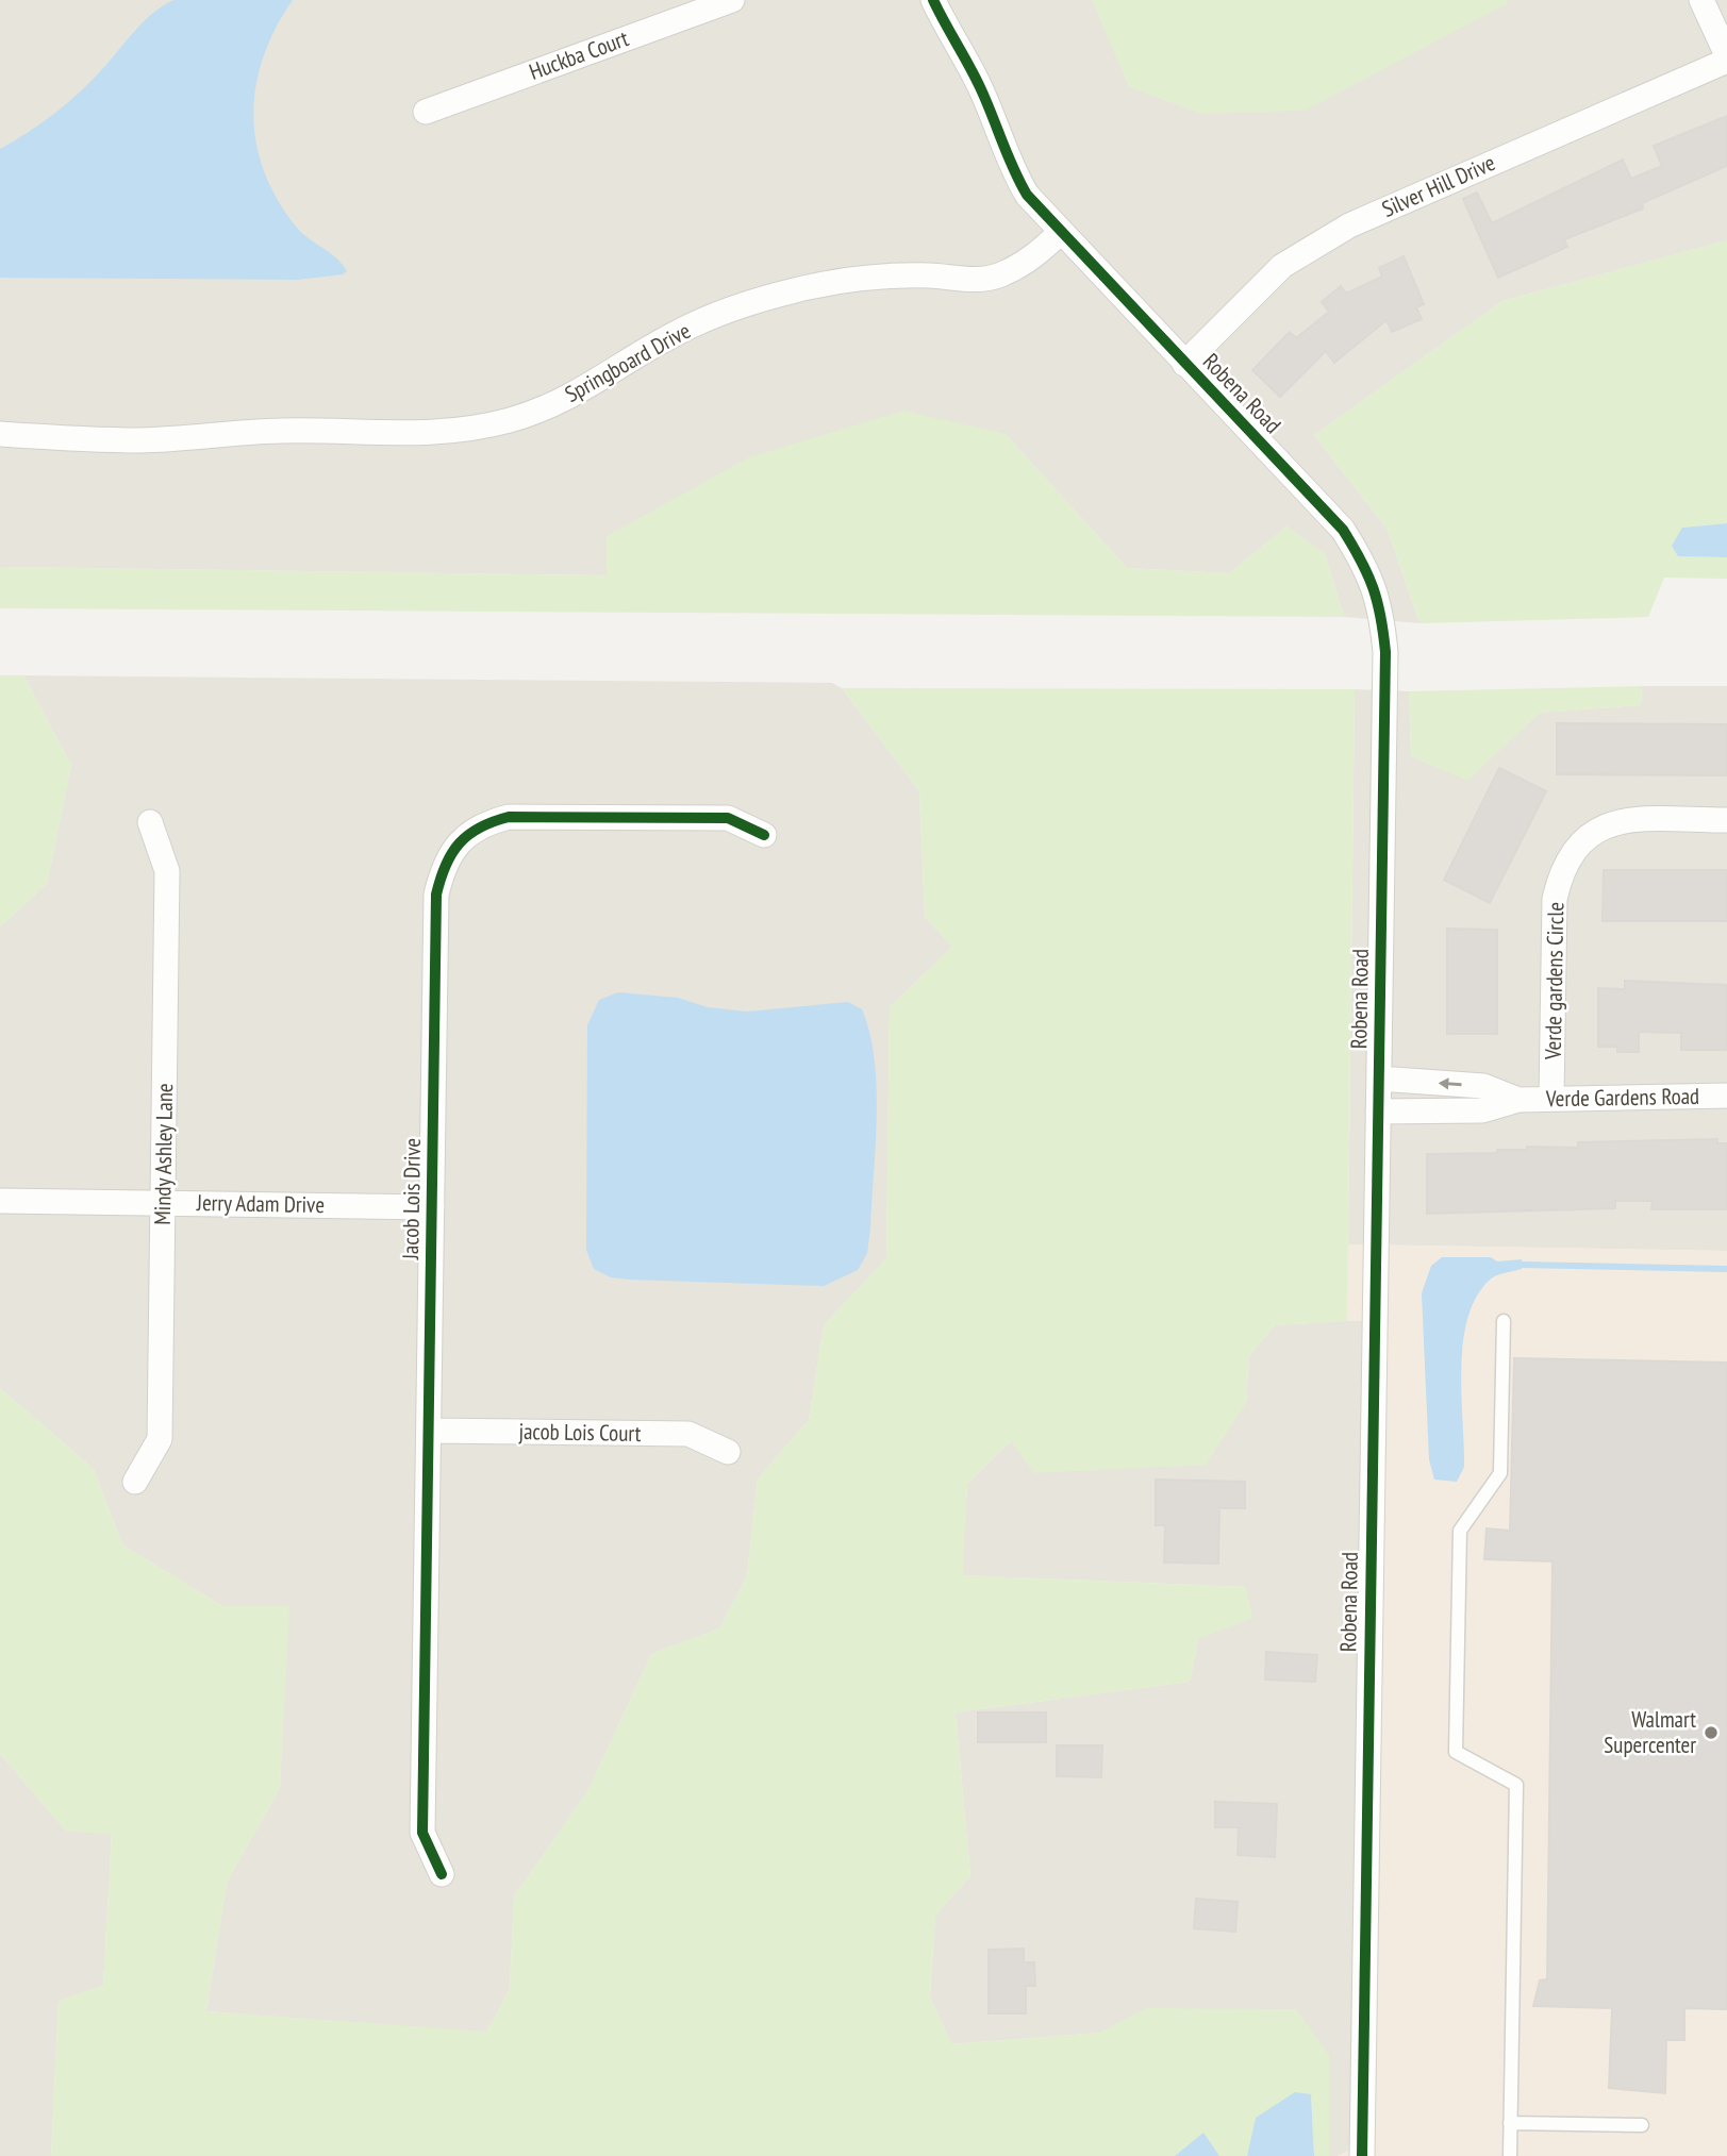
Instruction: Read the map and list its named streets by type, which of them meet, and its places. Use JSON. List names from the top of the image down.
{
  "streets": {
    "street": [
      "Huckba Court",
      "Silver Hill Drive",
      "Springboard Drive",
      "Robena Road",
      "Verde gardens Circle",
      "Verde Gardens Road",
      "Mindy Ashley Lane",
      "Jacob Lois Drive",
      "Jerry Adam Drive",
      "jacob Lois Court"
    ]
  },
  "crossings": [
    ["Silver Hill Drive", "Robena Road"],
    ["Springboard Drive", "Robena Road"],
    ["Robena Road", "Verde Gardens Road"],
    ["Verde gardens Circle", "Verde Gardens Road"],
    ["Mindy Ashley Lane", "Jerry Adam Drive"],
    ["Jacob Lois Drive", "Jerry Adam Drive"],
    ["Jacob Lois Drive", "jacob Lois Court"]
  ],
  "places": ["Walmart Supercenter"]
}
